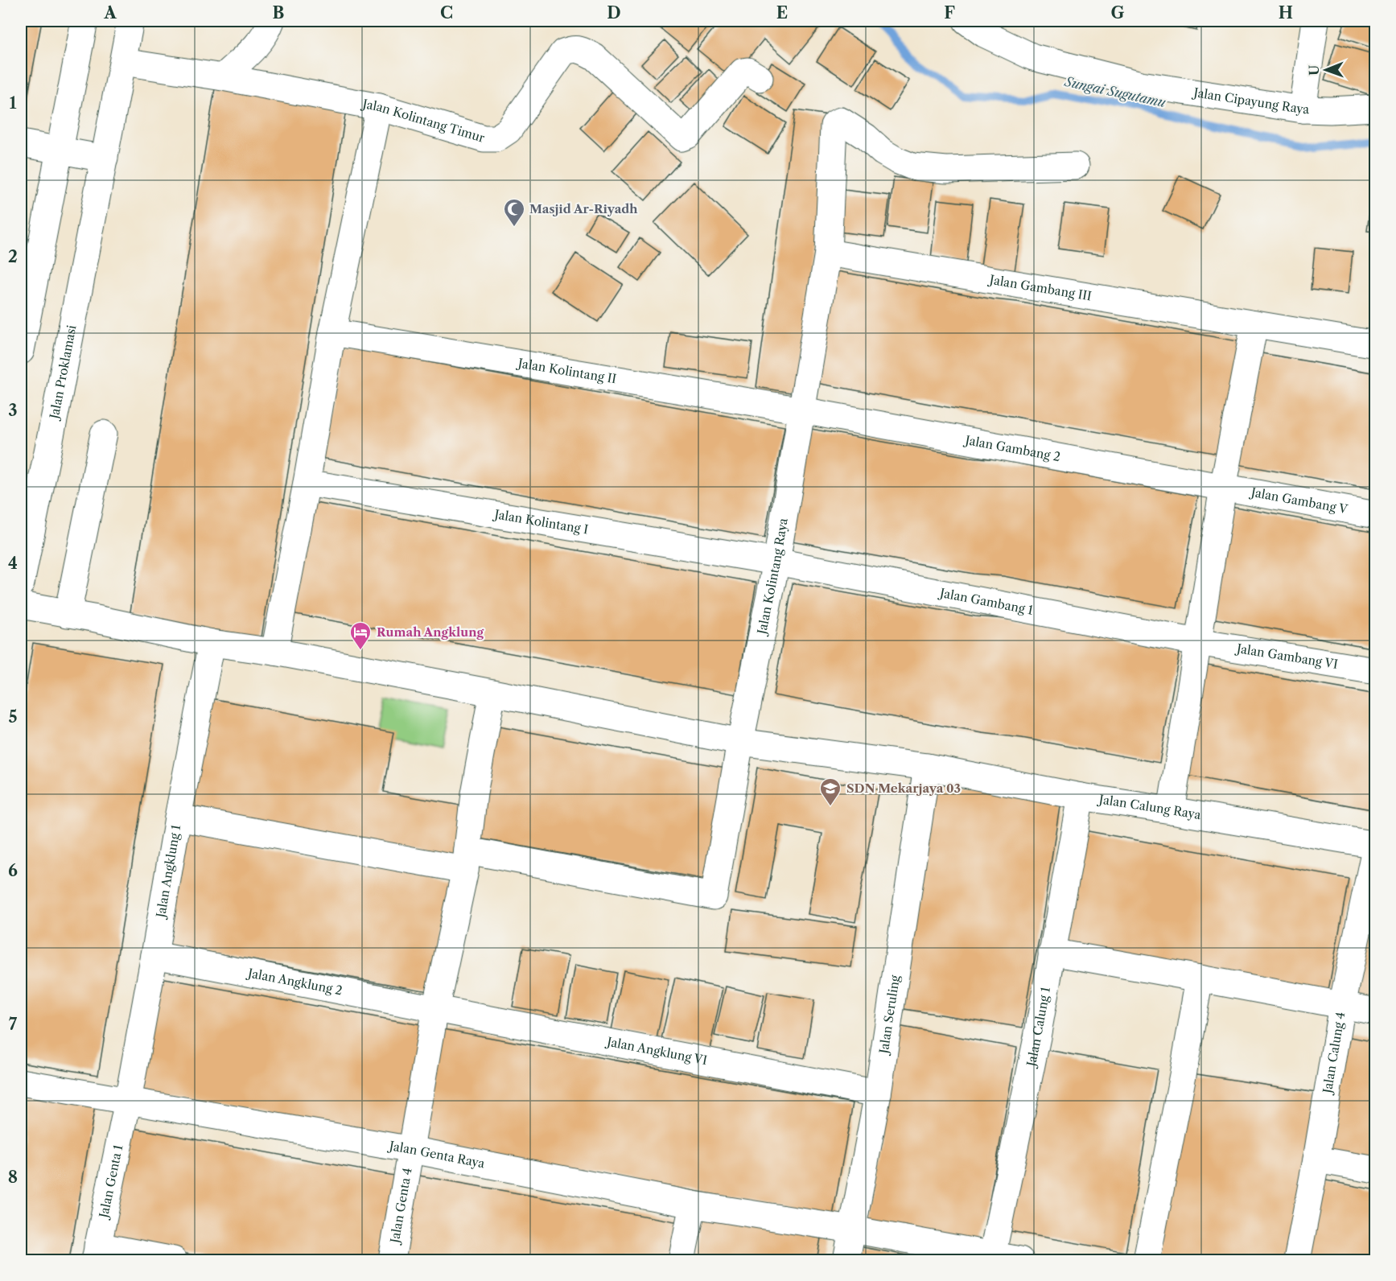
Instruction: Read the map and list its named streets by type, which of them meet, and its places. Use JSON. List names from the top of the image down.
{
  "streets": {
    "street": [
      "Jalan Cipayung Raya",
      "Jalan Kolintang Timur",
      "Jalan Gambang III",
      "Jalan Proklamasi",
      "Jalan Kolintang II",
      "Jalan Gambang 2",
      "Jalan Gambang V",
      "Jalan Kolintang I",
      "Jalan Kolintang Raya",
      "Jalan Gambang 1",
      "Jalan Gambang VI",
      "Jalan Calung Raya",
      "Jalan Angklung 1",
      "Jalan Angklung 2",
      "Jalan Seruling",
      "Jalan Calung 1",
      "Jalan Angklung VI",
      "Jalan Calung 4",
      "Jalan Genta Raya",
      "Jalan Genta 1",
      "Jalan Genta 4"
    ]
  },
  "crossings": [
    ["Jalan Kolintang Timur", "Jalan Proklamasi"],
    ["Jalan Gambang III", "Jalan Kolintang Raya"],
    ["Jalan Kolintang II", "Jalan Gambang 2"],
    ["Jalan Kolintang II", "Jalan Kolintang Raya"],
    ["Jalan Gambang 2", "Jalan Gambang V"],
    ["Jalan Gambang 2", "Jalan Kolintang Raya"],
    ["Jalan Kolintang I", "Jalan Kolintang Raya"],
    ["Jalan Kolintang I", "Jalan Gambang 1"],
    ["Jalan Kolintang Raya", "Jalan Gambang 1"],
    ["Jalan Kolintang Raya", "Jalan Calung Raya"],
    ["Jalan Kolintang Raya", "Jalan Genta 4"],
    ["Jalan Gambang 1", "Jalan Gambang VI"],
    ["Jalan Calung Raya", "Jalan Angklung 1"],
    ["Jalan Calung Raya", "Jalan Seruling"],
    ["Jalan Calung Raya", "Jalan Calung 1"],
    ["Jalan Calung Raya", "Jalan Calung 4"],
    ["Jalan Calung Raya", "Jalan Genta 4"],
    ["Jalan Angklung 1", "Jalan Angklung 2"],
    ["Jalan Angklung 1", "Jalan Genta Raya"],
    ["Jalan Angklung 1", "Jalan Genta 1"],
    ["Jalan Angklung 2", "Jalan Angklung VI"],
    ["Jalan Angklung 2", "Jalan Genta 4"],
    ["Jalan Seruling", "Jalan Angklung VI"],
    ["Jalan Seruling", "Jalan Genta Raya"],
    ["Jalan Calung 1", "Jalan Genta Raya"],
    ["Jalan Angklung VI", "Jalan Genta 4"],
    ["Jalan Genta Raya", "Jalan Genta 1"],
    ["Jalan Genta Raya", "Jalan Genta 4"]
  ],
  "water": ["Sungai Sugutamu"],
  "places": {
    "mosque": ["Masjid Ar-Riyadh"],
    "hotel": ["Rumah Angklung"],
    "school or university": ["SDN Mekarjaya 03"]
  },
  "north": "left",
  "grid": {
    "columns": [
      "A",
      "B",
      "C",
      "D",
      "E",
      "F",
      "G",
      "H"
    ],
    "rows": [
      "1",
      "2",
      "3",
      "4",
      "5",
      "6",
      "7",
      "8"
    ]
  }
}
